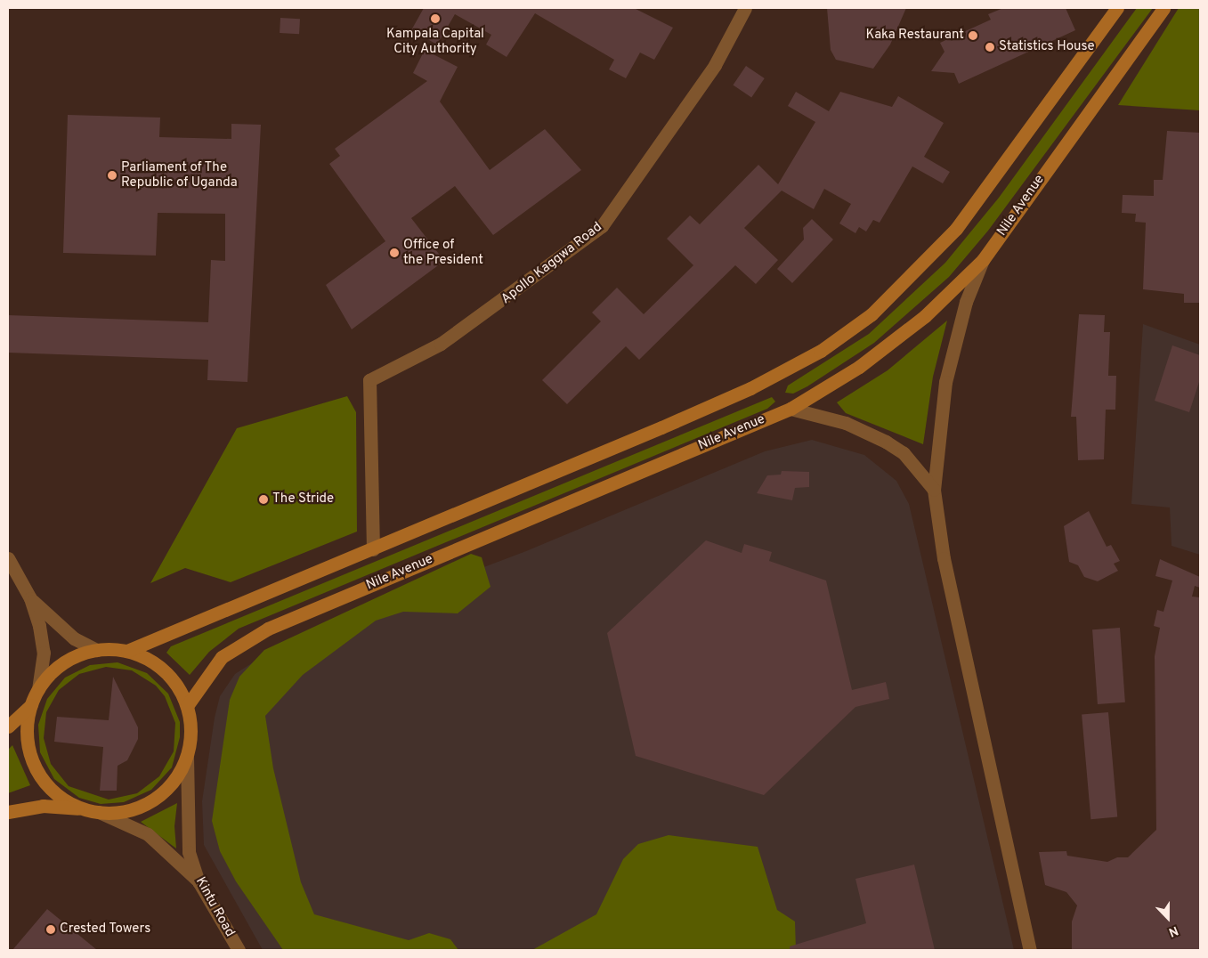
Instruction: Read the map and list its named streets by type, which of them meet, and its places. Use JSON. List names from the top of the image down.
{
  "streets": {
    "main road": ["Nile Avenue"],
    "street": ["Apollo Kaggwa Road", "Kintu Road"]
  },
  "places": [
    "Kampala Capital City Authority",
    "Kaka Restaurant",
    "Statistics House",
    "Parliament of The Republic of Uganda",
    "Office of the President",
    "The Stride",
    "Crested Towers"
  ],
  "north": "bottom"
}
